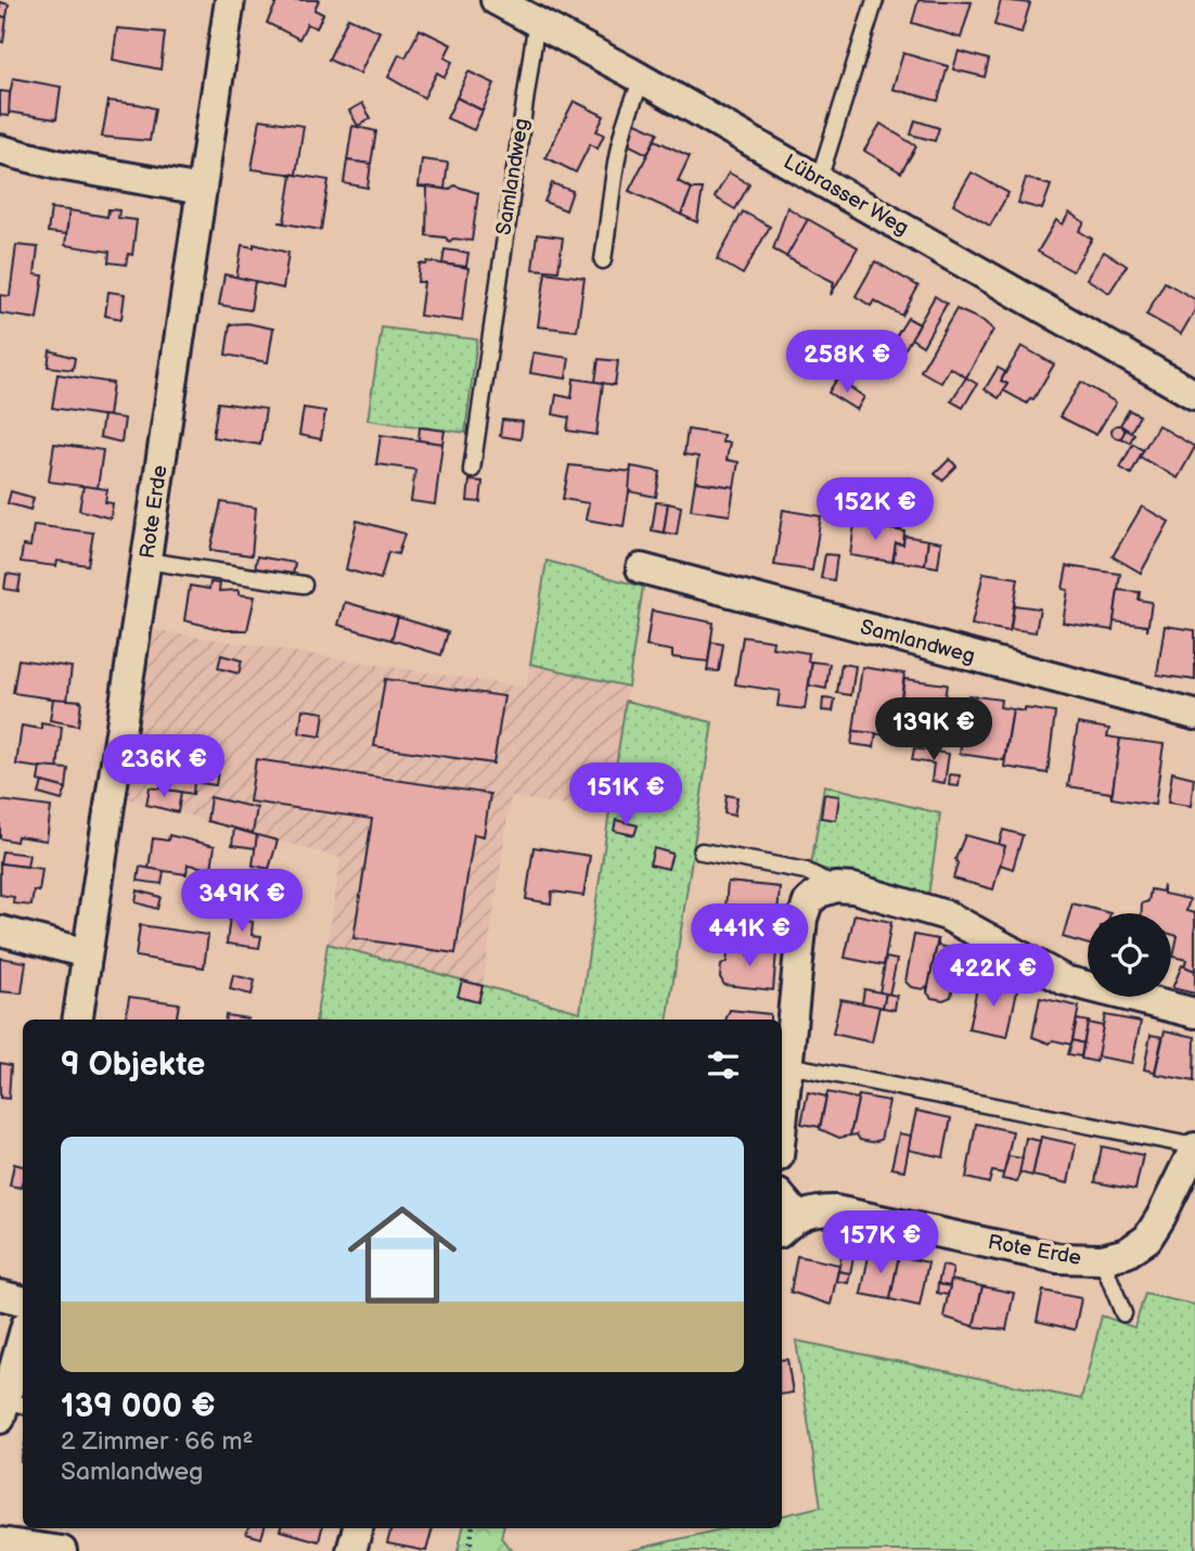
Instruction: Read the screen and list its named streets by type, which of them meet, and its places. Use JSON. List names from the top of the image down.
{
  "streets": {
    "street": ["Samlandweg", "Lübrasser Weg", "Rote Erde"]
  },
  "crossings": [
    ["Samlandweg", "Lübrasser Weg"]
  ],
  "page": {
    "price": [
      "258K €",
      "152K €",
      "139K €",
      "236K €",
      "151K €",
      "349K €",
      "441K €",
      "422K €",
      "157K €"
    ],
    "heading": "9 Objekte",
    "list": [
      {
        "name": "139 000 €",
        "note": "2 Zimmer · 66 m² · Samlandweg"
      }
    ]
  }
}
